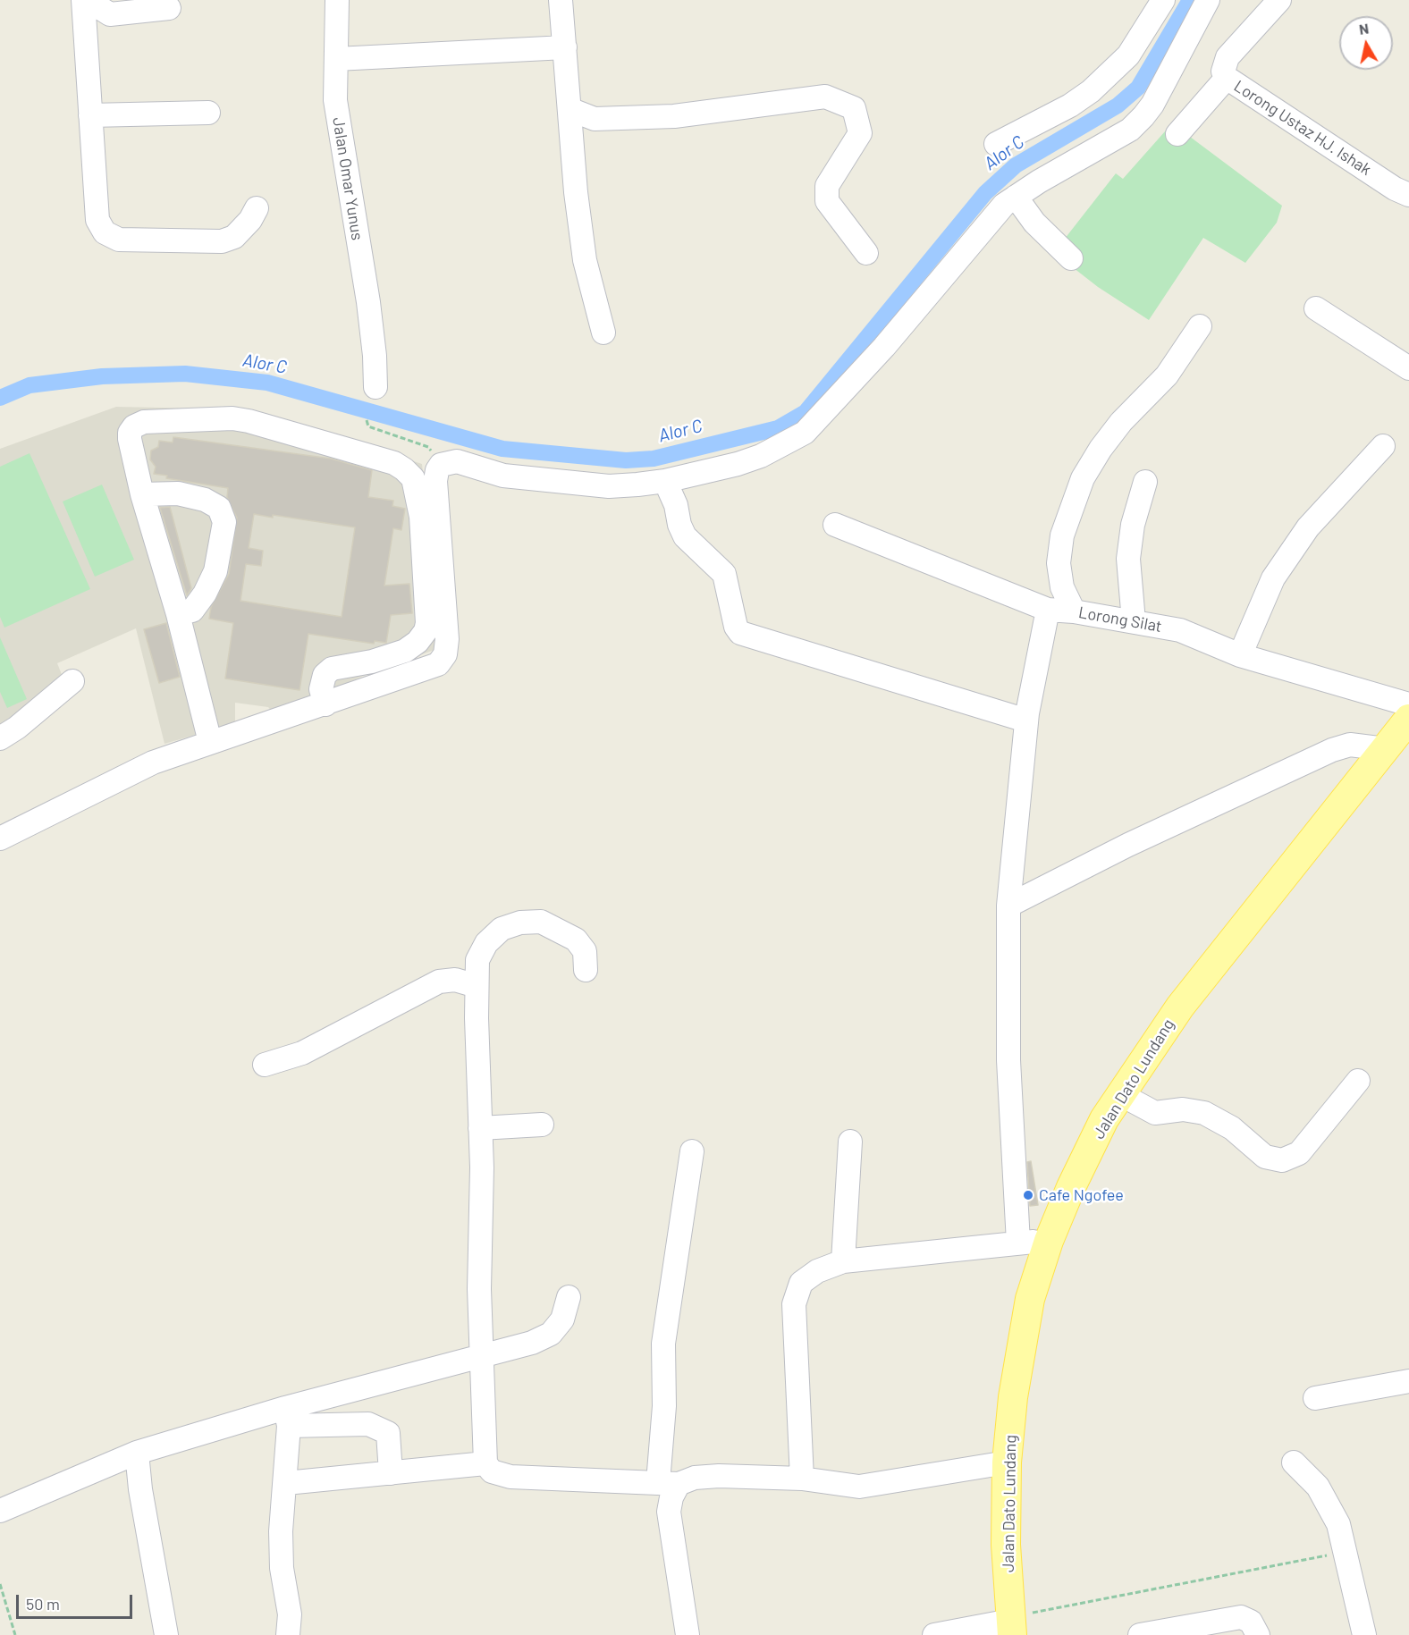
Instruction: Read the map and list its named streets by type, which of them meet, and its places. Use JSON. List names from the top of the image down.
{
  "streets": {
    "main road": ["Jalan Dato Lundang"],
    "street": ["Lorong Ustaz HJ. Ishak", "Jalan Omar Yunus", "Lorong Silat"]
  },
  "water": ["Alor C"],
  "places": ["Cafe Ngofee"],
  "scale_bar": "50 m",
  "north": "top"
}
